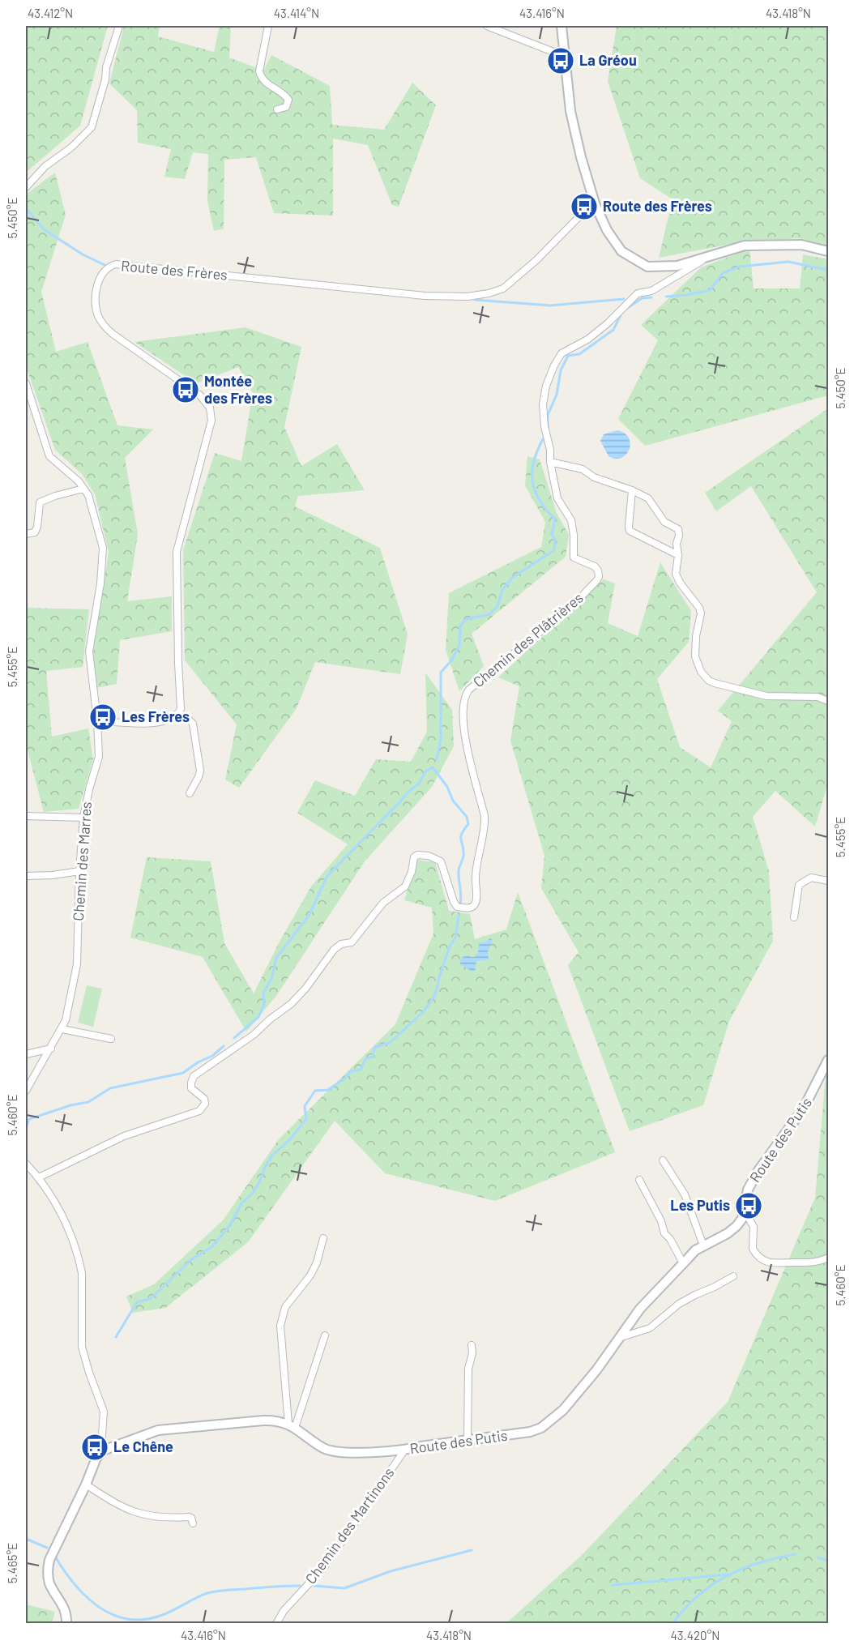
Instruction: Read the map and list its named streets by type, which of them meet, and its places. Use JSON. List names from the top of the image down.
{
  "streets": {
    "street": [
      "Route des Frères",
      "Chemin des Plâtrières",
      "Chemin des Marres",
      "Route des Putis",
      "Chemin des Martinons"
    ]
  },
  "crossings": [
    ["Route des Putis", "Chemin des Martinons"]
  ],
  "places": {
    "bus stop": [
      "La Gréou",
      "Route des Frères",
      "Montée des Frères",
      "Les Frères",
      "Les Putis",
      "Le Chêne"
    ]
  },
  "coordinates": [
    "43.412°N",
    "43.414°N",
    "43.416°N",
    "43.418°N",
    "5.450°E",
    "5.455°E",
    "5.460°E",
    "5.465°E",
    "43.420°N"
  ]
}
